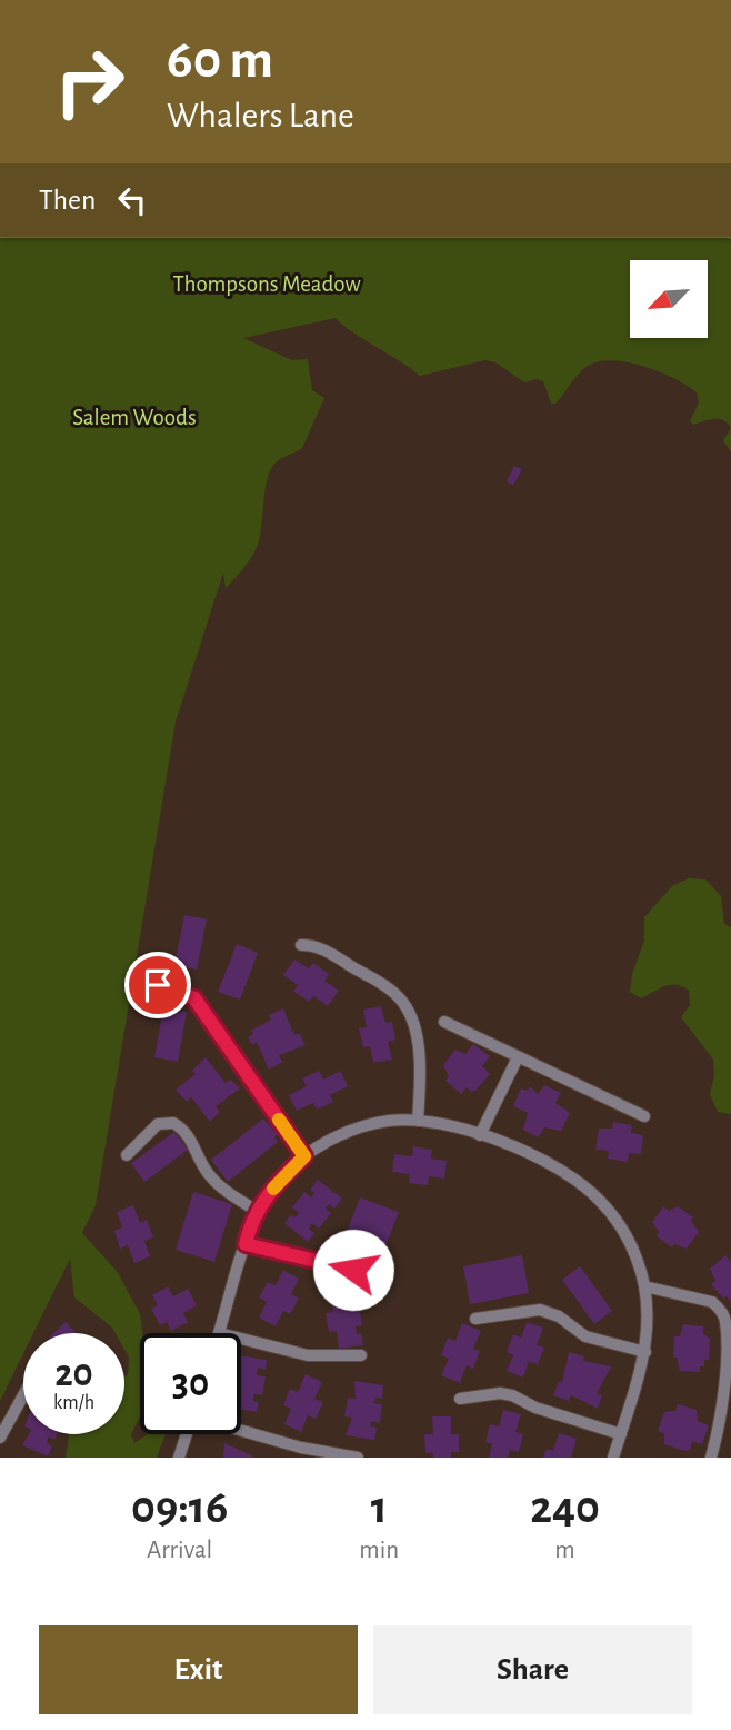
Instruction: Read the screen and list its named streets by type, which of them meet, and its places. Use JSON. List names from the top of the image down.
{
  "parks": ["Thompsons Meadow", "Salem Woods"],
  "north": "bottom left",
  "page": {
    "turn": ["60 m", "Whalers Lane"],
    "then": "Then",
    "speed": "20 km/h",
    "limit": "30",
    "eta": [
      "09:16",
      "Arrival",
      "1",
      "min",
      "240",
      "m"
    ],
    "buttons": ["Exit", "Share"]
  }
}
